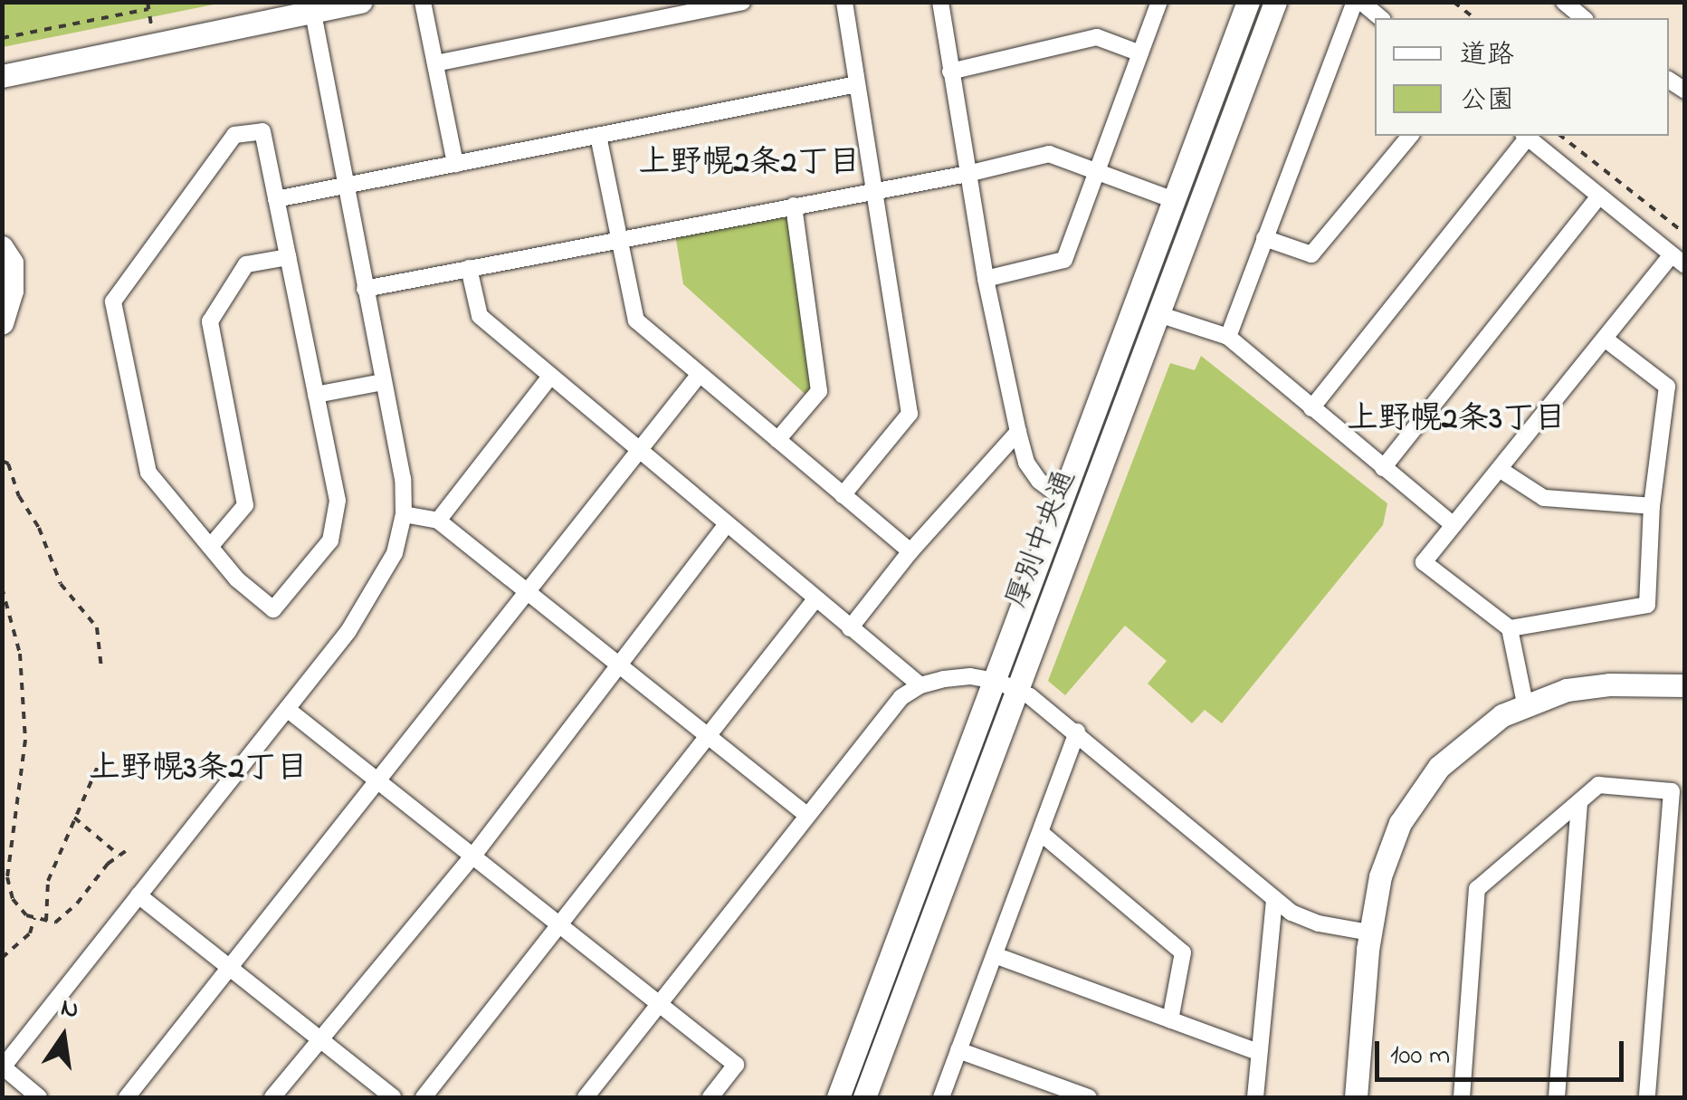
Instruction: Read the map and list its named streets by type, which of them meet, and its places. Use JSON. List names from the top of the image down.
{
  "streets": {
    "main road": ["厚別中央通"]
  },
  "districts": ["上野幌2条2丁目", "上野幌2条3丁目", "上野幌3条2丁目"],
  "legend": ["道路", "公園"],
  "scale_bar": "100 m",
  "north": "top"
}
